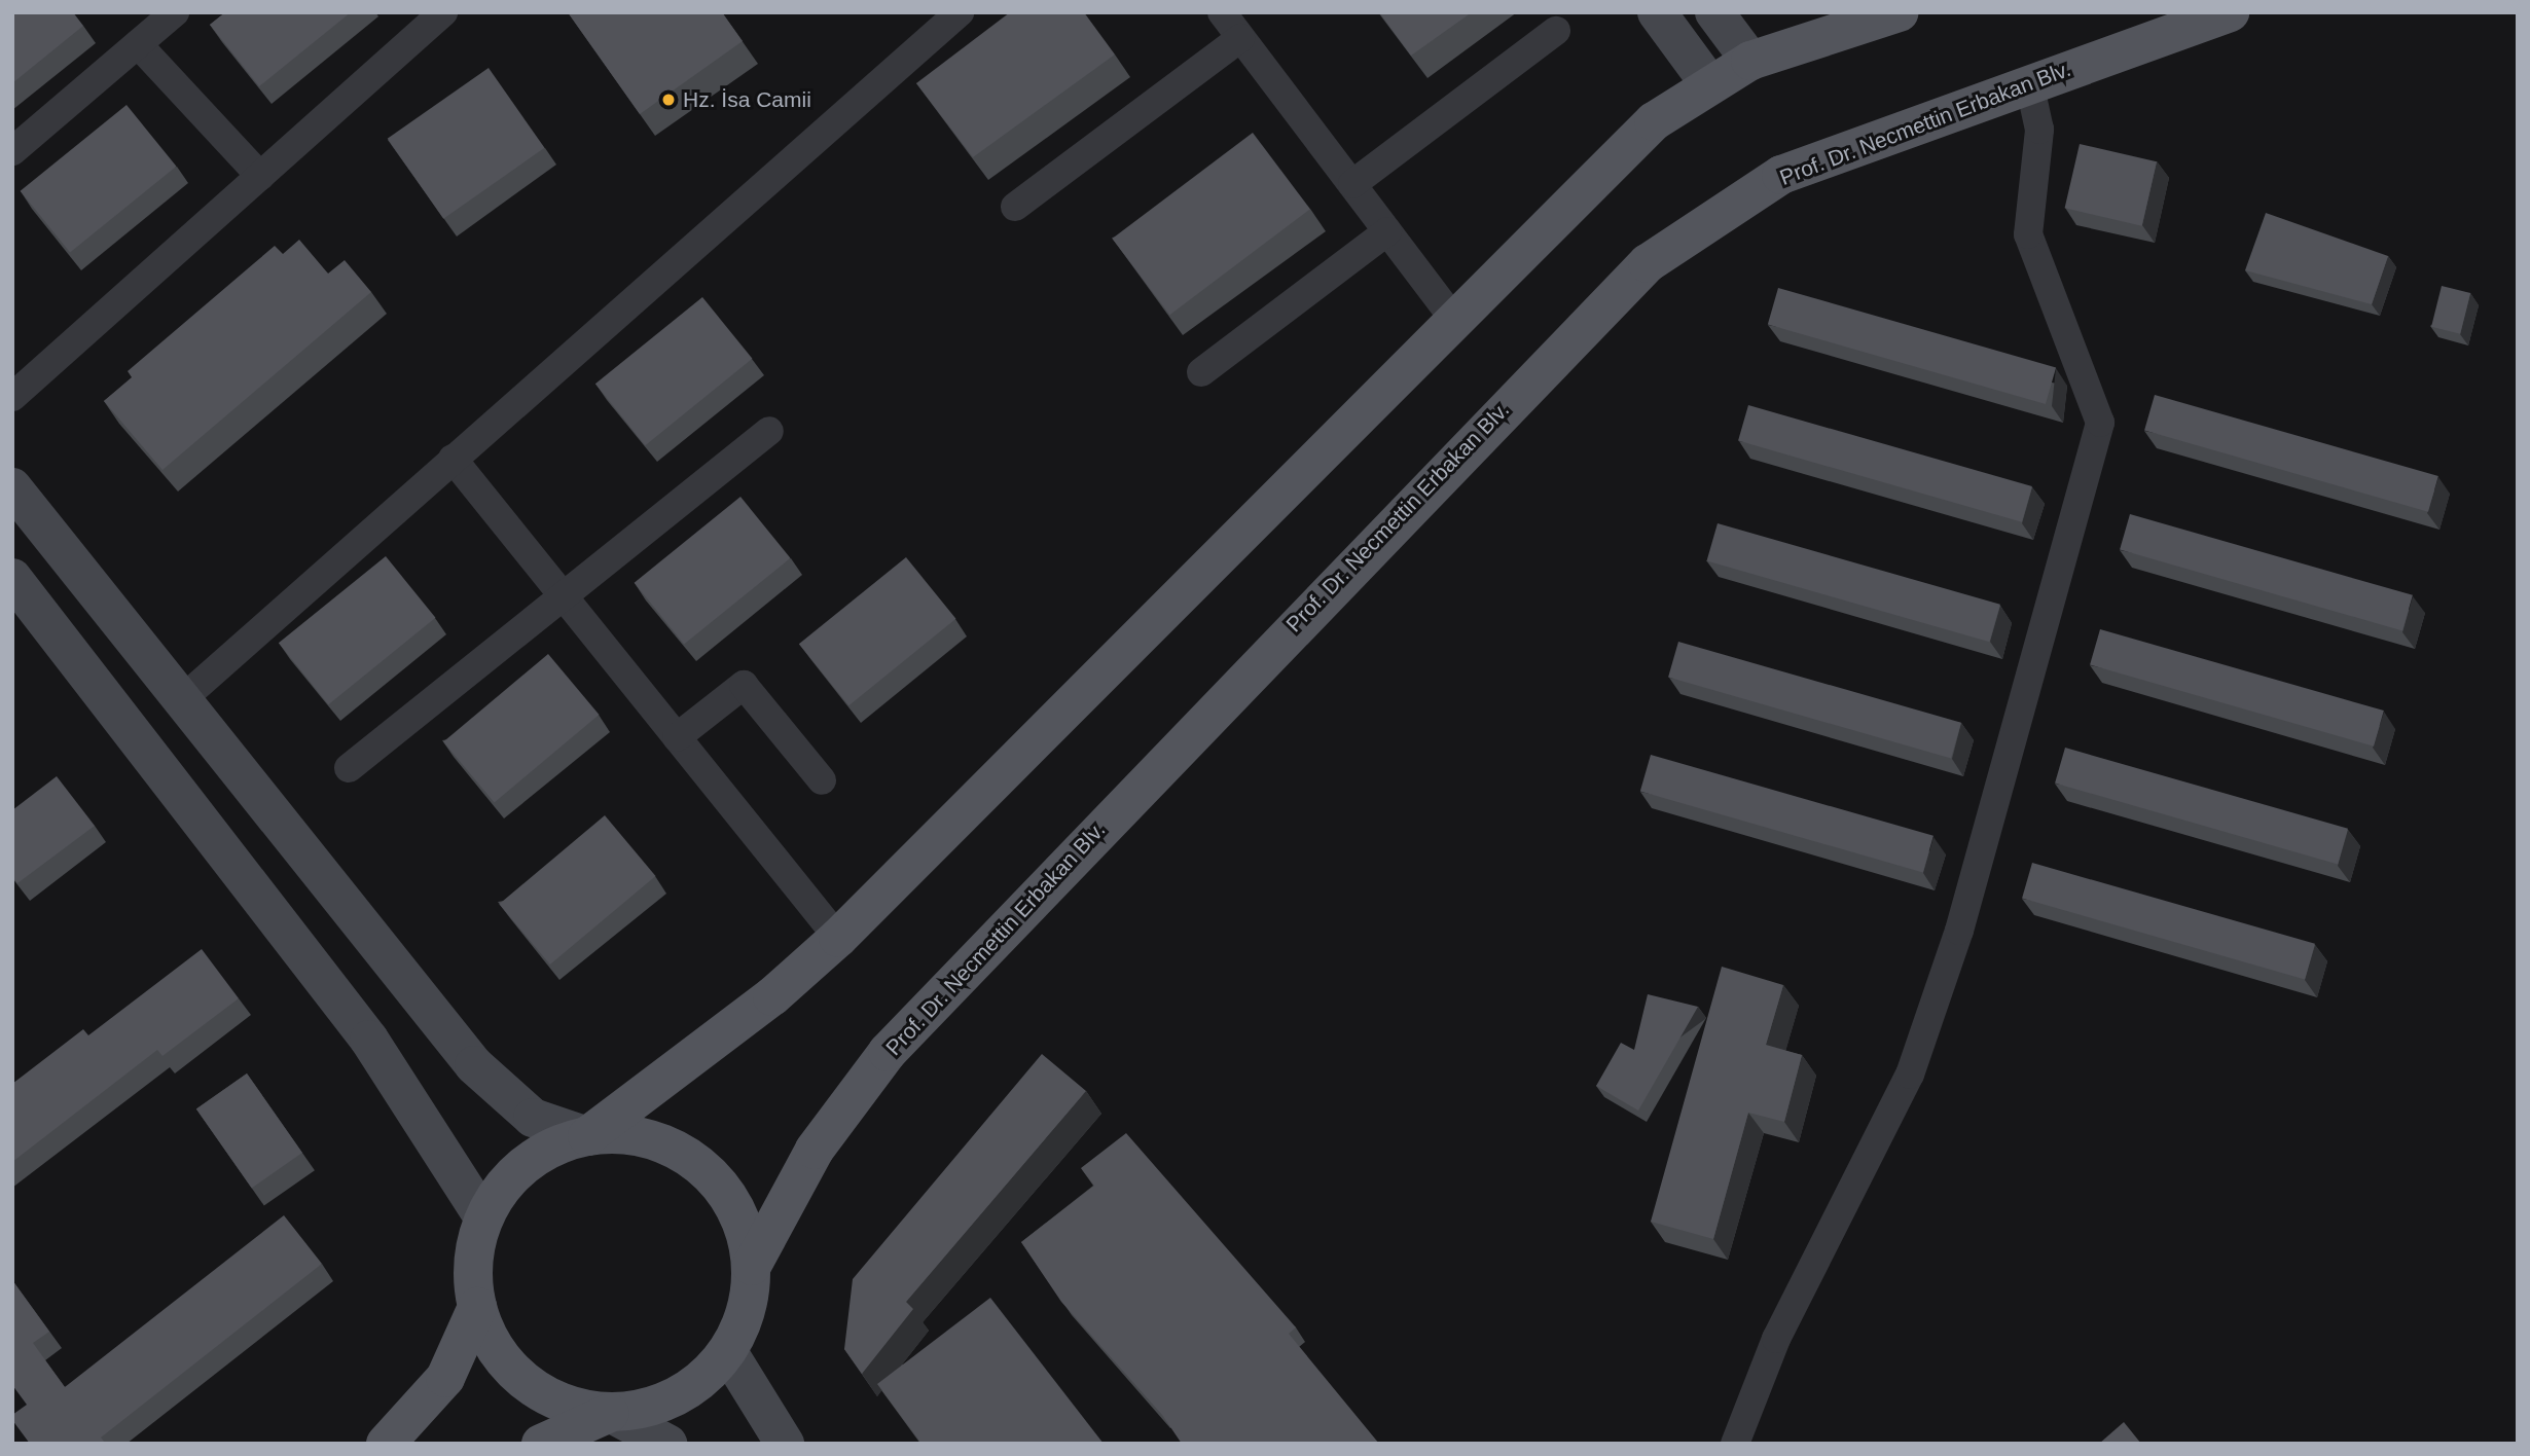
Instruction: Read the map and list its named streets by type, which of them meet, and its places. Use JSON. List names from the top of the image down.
{
  "streets": {
    "main road": ["Prof. Dr. Necmettin Erbakan Blv."]
  },
  "places": ["Hz. İsa Camii"]
}
